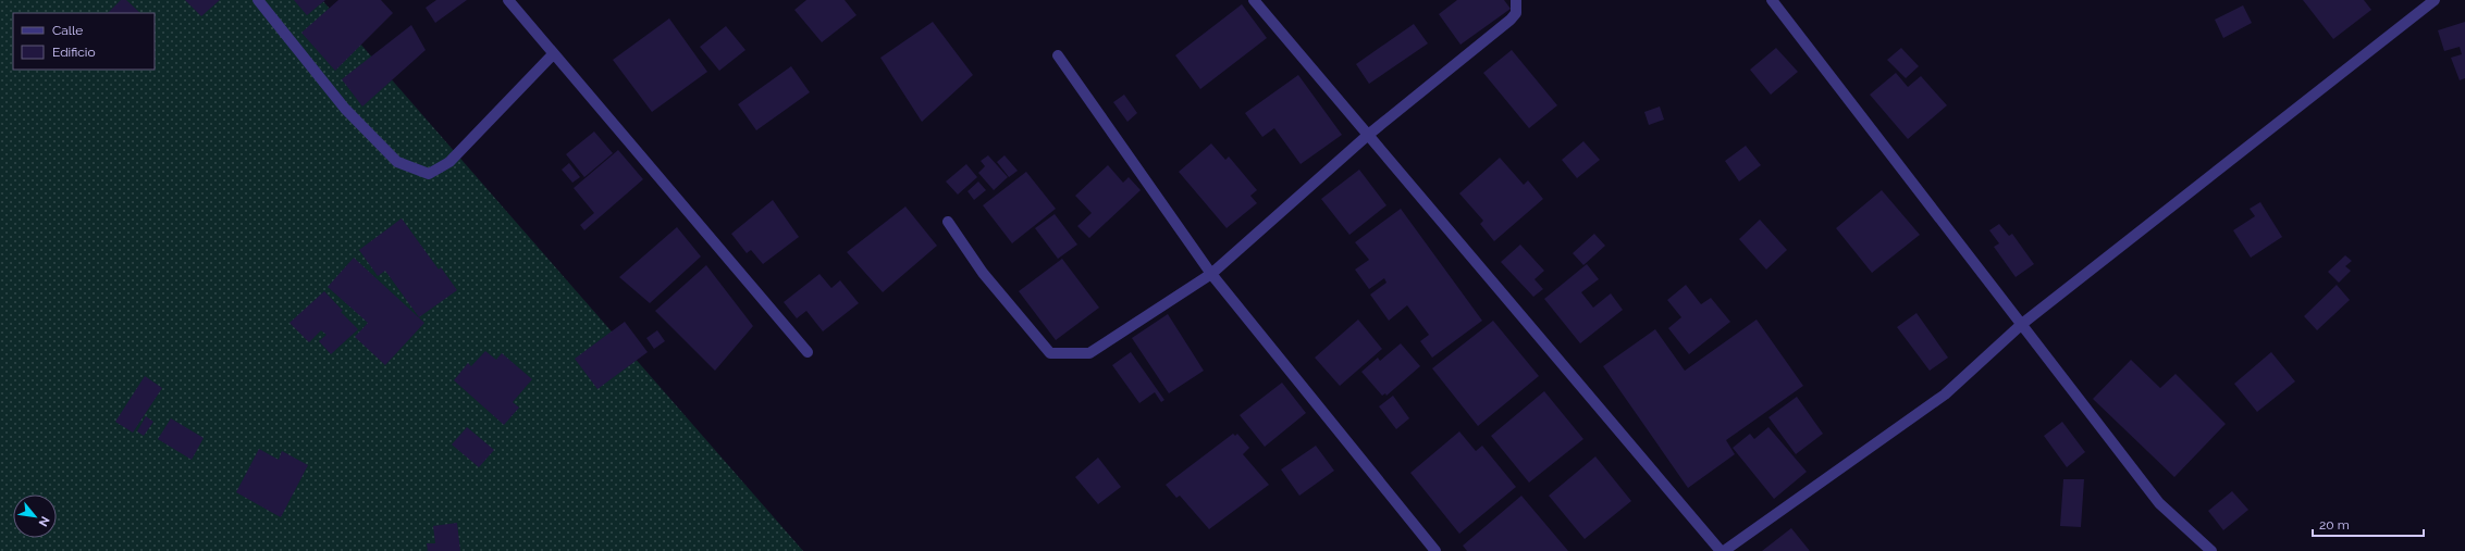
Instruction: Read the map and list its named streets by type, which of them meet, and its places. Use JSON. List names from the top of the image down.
{
  "legend": ["Calle", "Edificio"],
  "scale_bar": "20 m",
  "north": "bottom right"
}
